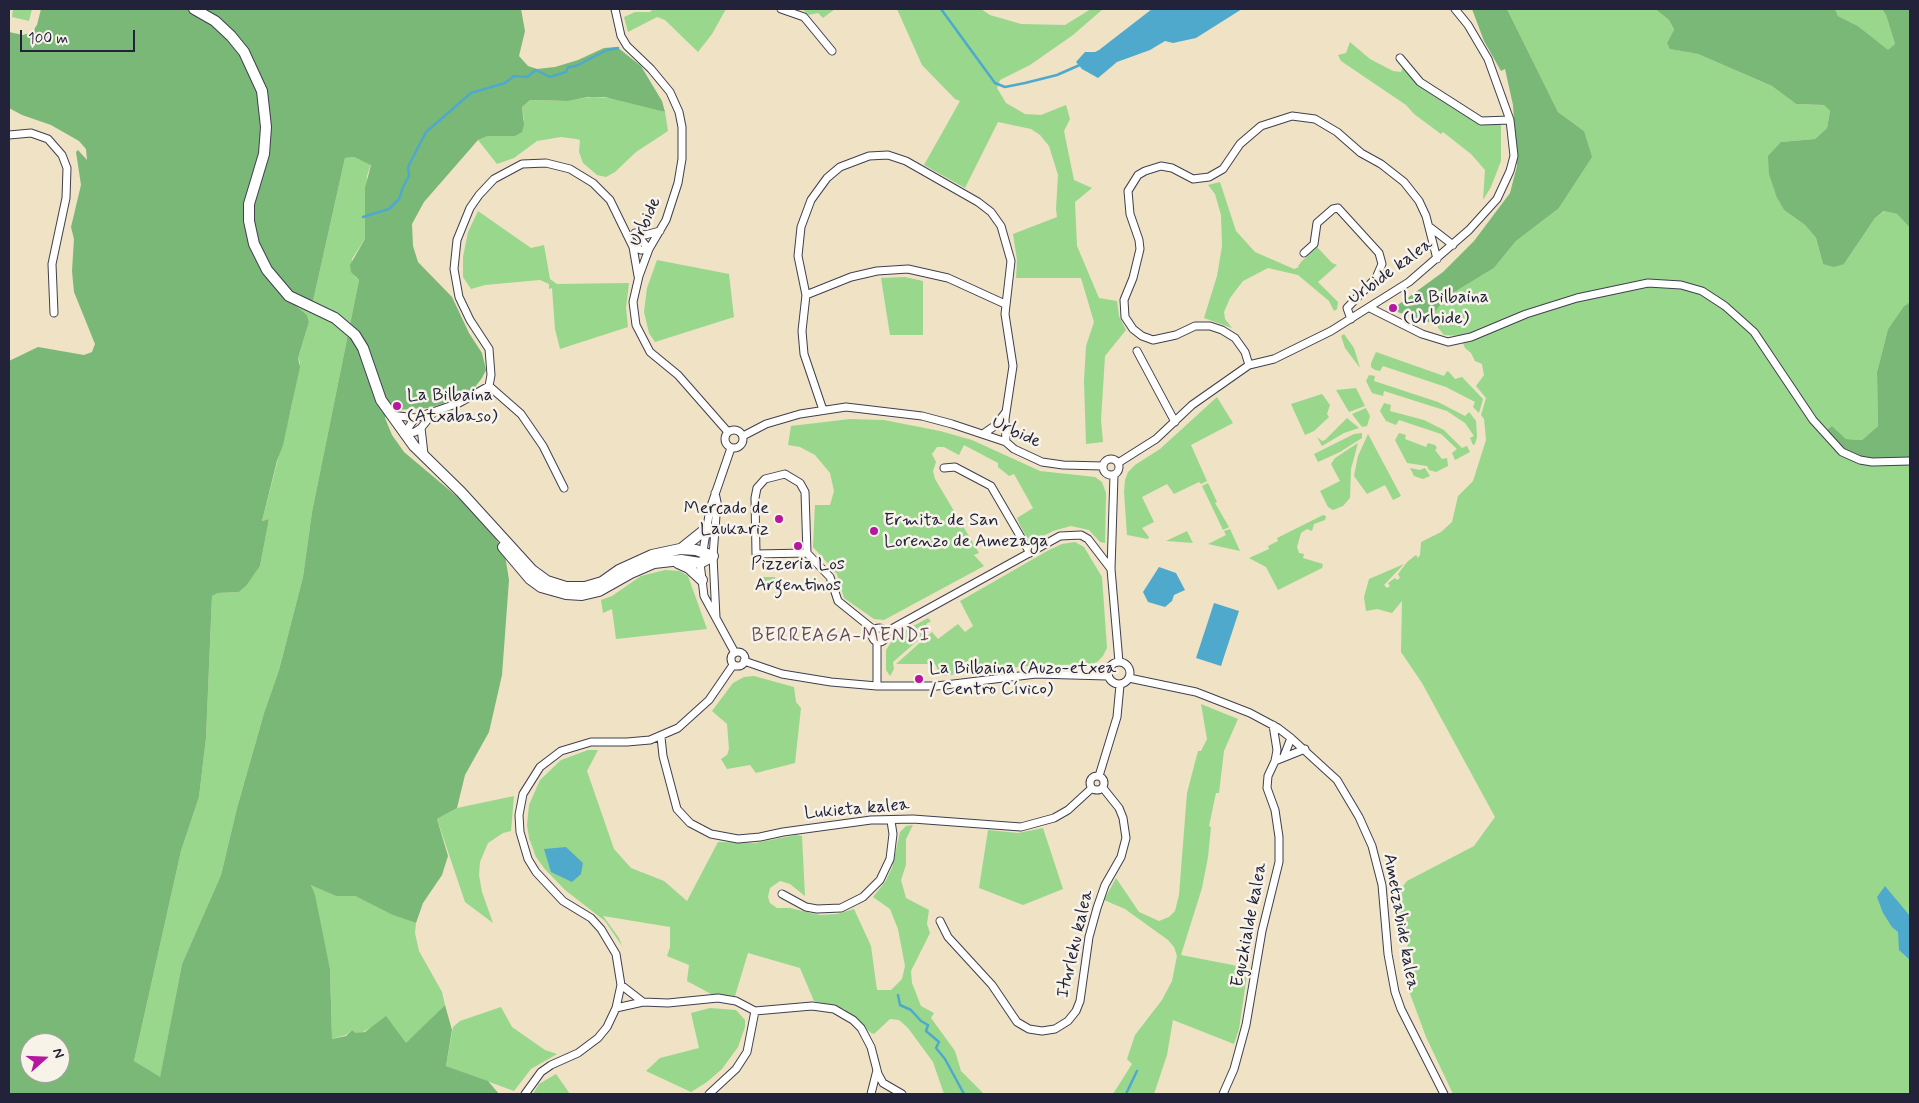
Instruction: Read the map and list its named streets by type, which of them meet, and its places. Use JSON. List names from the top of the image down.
{
  "streets": {
    "street": [
      "Urbide",
      "Urbide kalea",
      "Lukieta kalea",
      "Ametzabide kalea",
      "Eguzkialde kalea",
      "Iturleku kalea"
    ]
  },
  "crossings": [
    ["Urbide", "Urbide kalea"],
    ["Lukieta kalea", "Iturleku kalea"],
    ["Ametzabide kalea", "Eguzkialde kalea"]
  ],
  "districts": ["BERREAGA-MENDI"],
  "places": [
    "La Bilbaina (Urbide)",
    "La Bilbaina (Atxabaso)",
    "Mercado de Laukariz",
    "Ermita de San Lorenzo de Amezaga",
    "Pizzeria Los Argentinos",
    "La Bilbaina (Auzo-etxea / Centro Cívico)"
  ],
  "scale_bar": "100 m",
  "north": "right"
}
